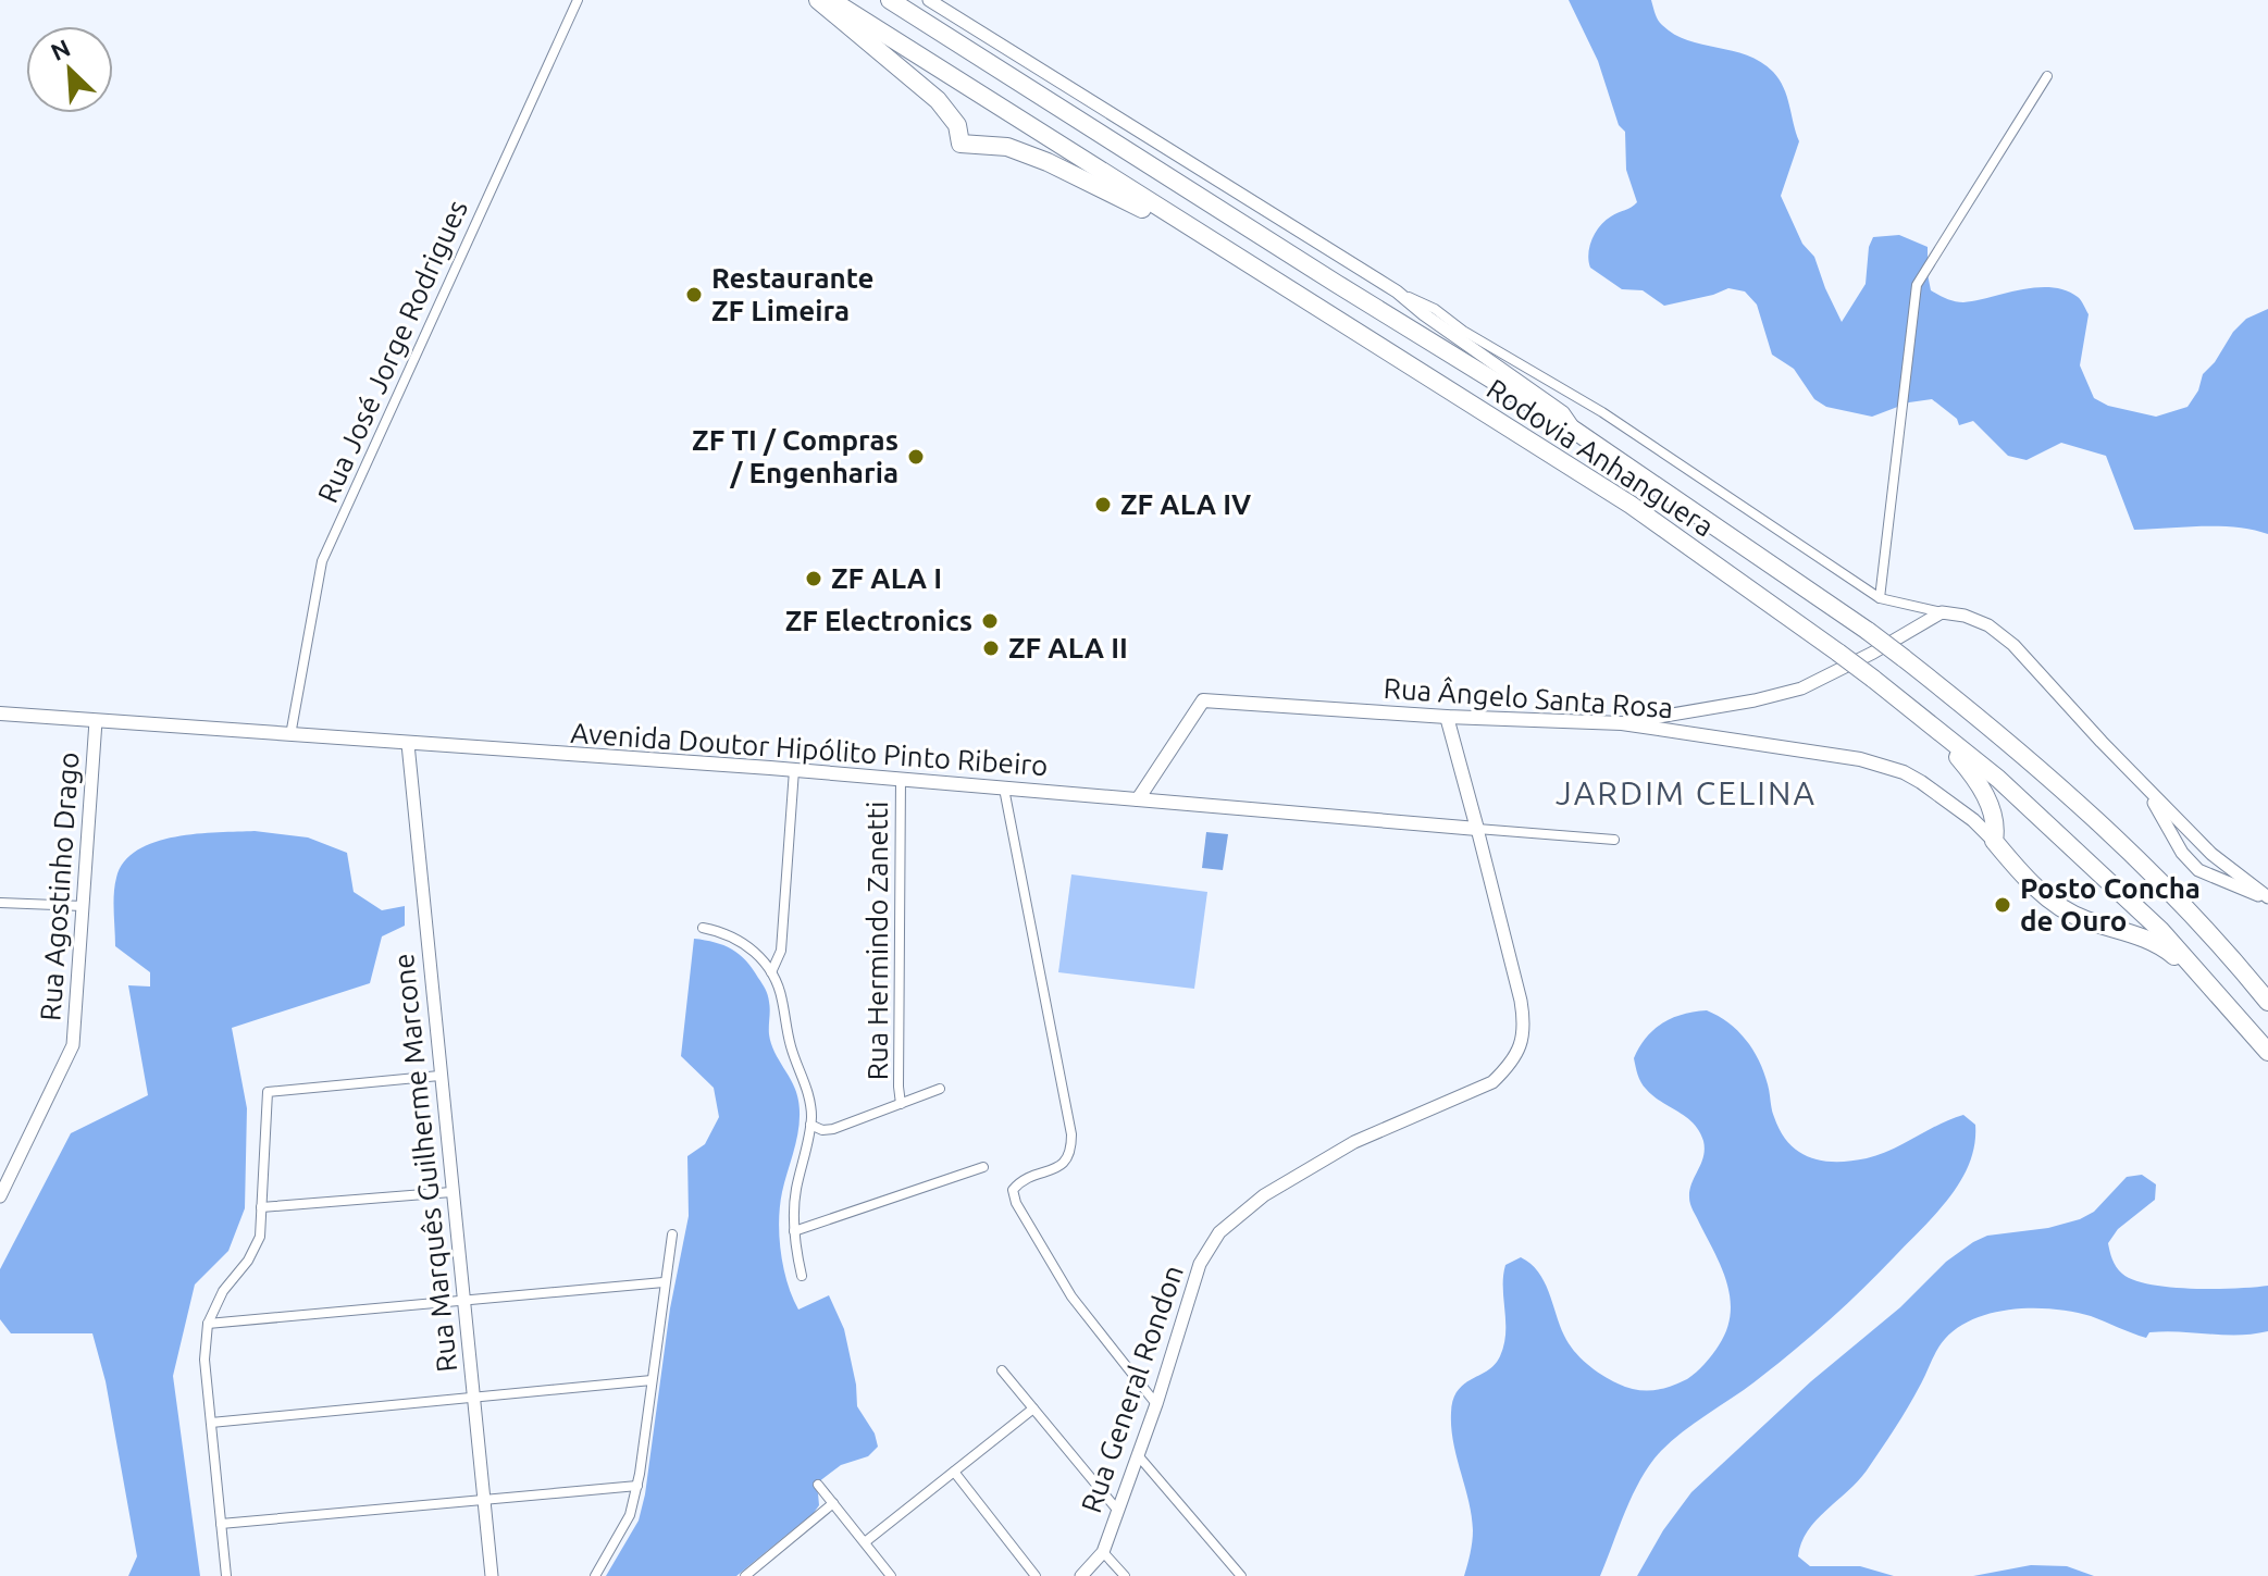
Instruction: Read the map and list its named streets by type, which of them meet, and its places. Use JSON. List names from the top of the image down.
{
  "streets": {
    "highway": ["Rodovia Anhanguera"],
    "main road": ["Rua Ângelo Santa Rosa", "Avenida Doutor Hipólito Pinto Ribeiro", "Rua General Rondon"],
    "street": [
      "Rua José Jorge Rodrigues",
      "Rua Agostinho Drago",
      "Rua Hermindo Zanetti",
      "Rua Marquês Guilherme Marcone"
    ]
  },
  "crossings": [
    ["Rua José Jorge Rodrigues", "Avenida Doutor Hipólito Pinto Ribeiro"],
    ["Rua Ângelo Santa Rosa", "Avenida Doutor Hipólito Pinto Ribeiro"],
    ["Rua Ângelo Santa Rosa", "Rua General Rondon"],
    ["Avenida Doutor Hipólito Pinto Ribeiro", "Rua Agostinho Drago"],
    ["Avenida Doutor Hipólito Pinto Ribeiro", "Rua Hermindo Zanetti"],
    ["Avenida Doutor Hipólito Pinto Ribeiro", "Rua Marquês Guilherme Marcone"],
    ["Avenida Doutor Hipólito Pinto Ribeiro", "Rua General Rondon"]
  ],
  "districts": ["JARDIM CELINA"],
  "places": [
    "Restaurante ZF Limeira",
    "ZF TI / Compras / Engenharia",
    "ZF ALA IV",
    "ZF ALA I",
    "ZF Electronics",
    "ZF ALA II",
    "Posto Concha de Ouro"
  ],
  "north": "top left"
}
